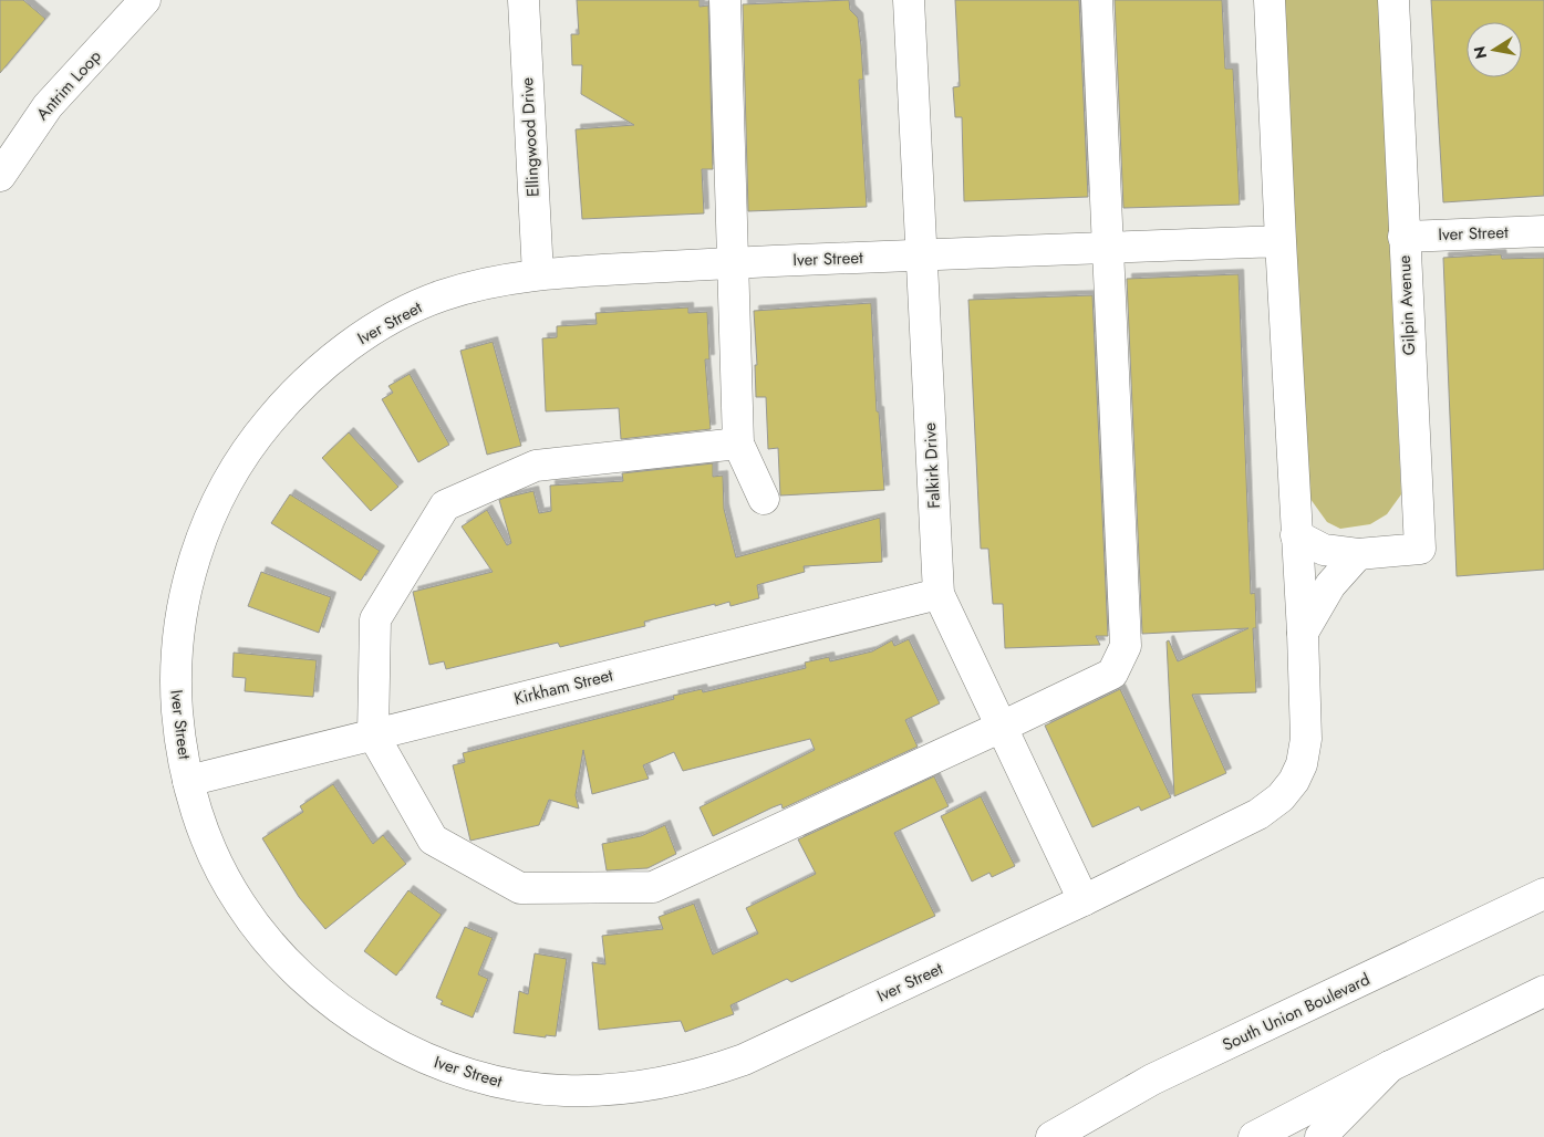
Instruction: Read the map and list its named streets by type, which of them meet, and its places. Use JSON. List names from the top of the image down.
{
  "streets": {
    "main road": [
      "Antrim Loop",
      "Ellingwood Drive",
      "Iver Street",
      "Gilpin Avenue",
      "Falkirk Drive",
      "Kirkham Street",
      "South Union Boulevard"
    ]
  },
  "crossings": [
    ["Ellingwood Drive", "Iver Street"],
    ["Iver Street", "Gilpin Avenue"],
    ["Iver Street", "Falkirk Drive"],
    ["Iver Street", "Kirkham Street"],
    ["Falkirk Drive", "Kirkham Street"]
  ],
  "north": "left"
}
